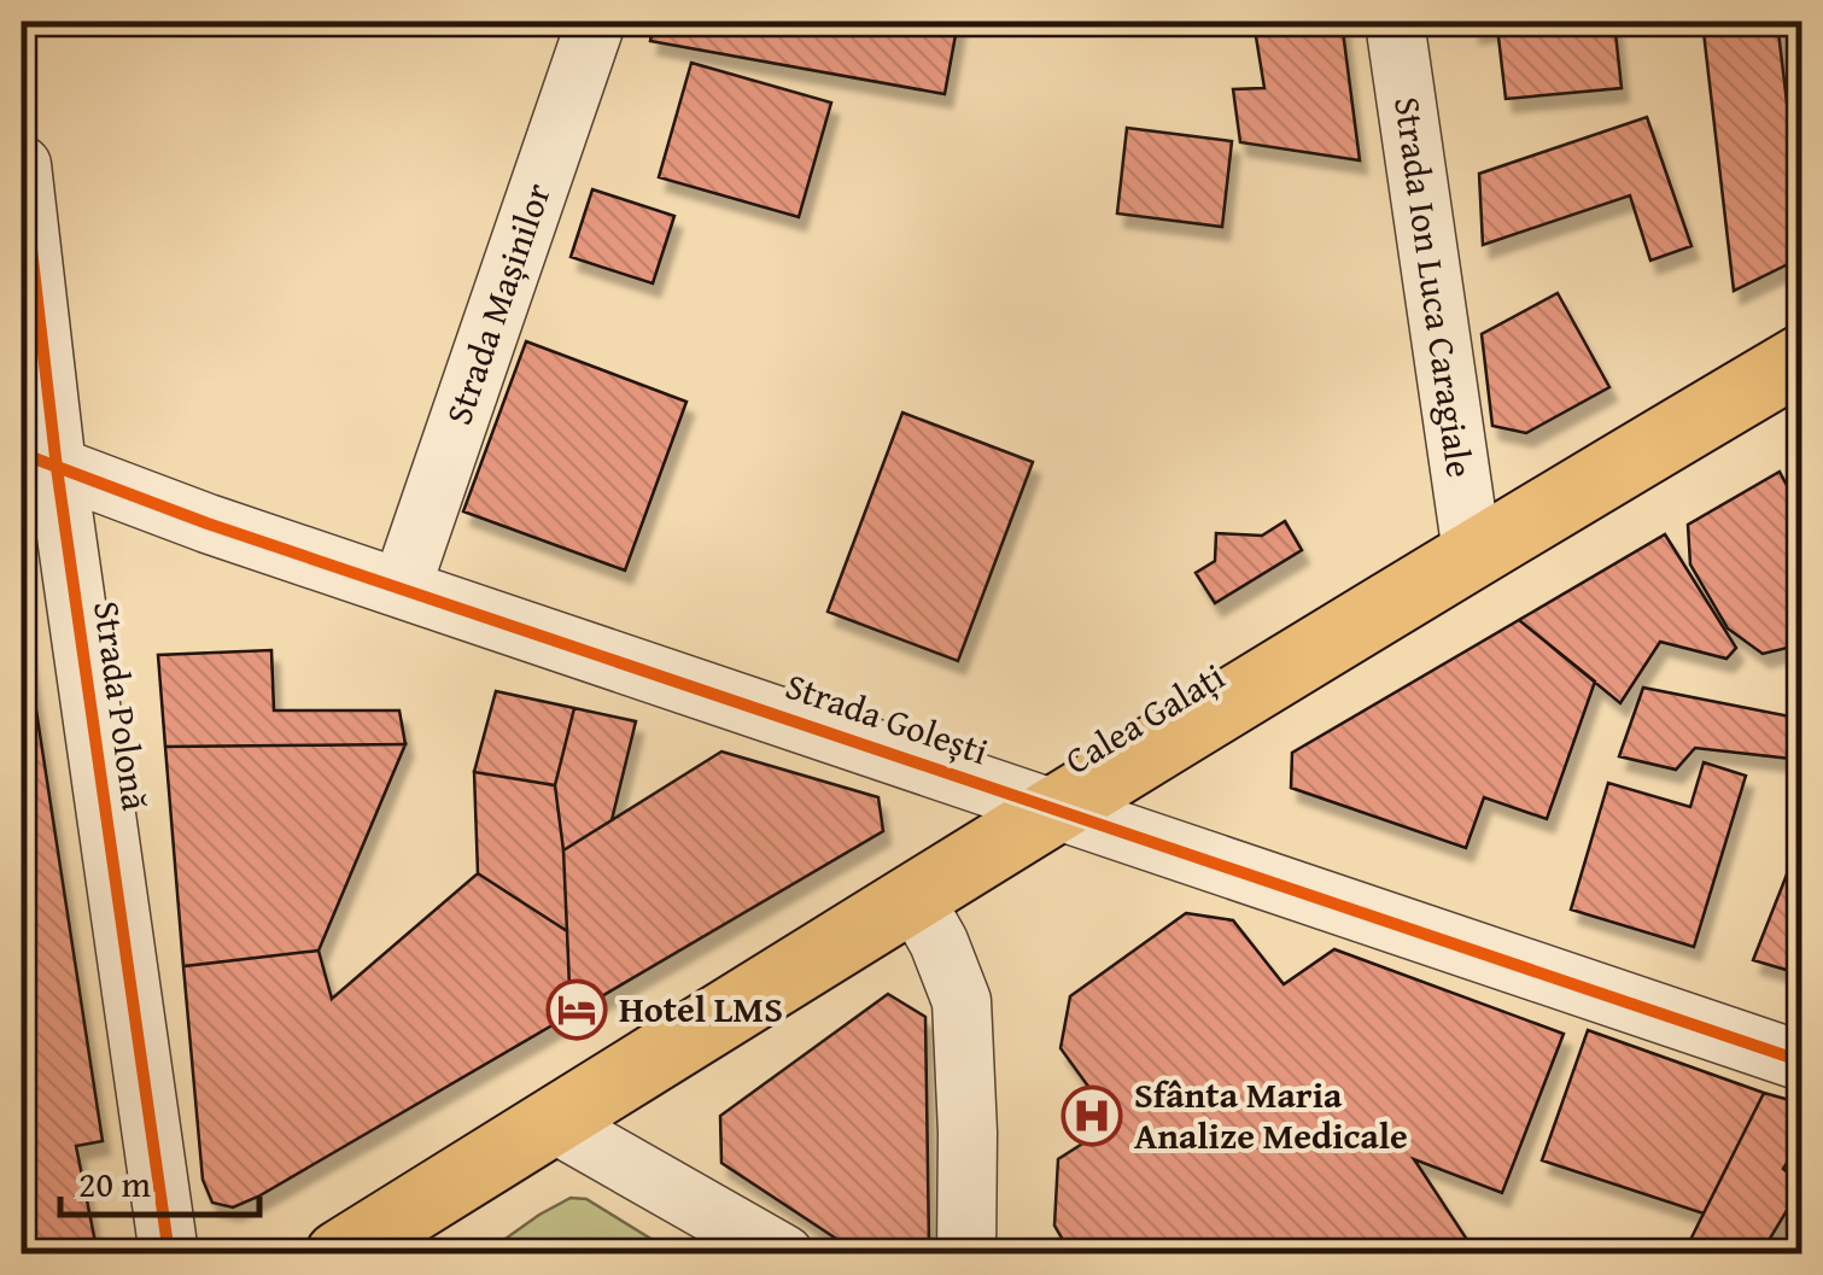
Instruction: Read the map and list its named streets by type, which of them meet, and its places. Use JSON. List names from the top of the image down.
{
  "streets": {
    "main road": ["Calea Galați"],
    "street": [
      "Strada Ion Luca Caragiale",
      "Strada Mașinilor",
      "Strada Polonă",
      "Strada Golești"
    ]
  },
  "crossings": [
    ["Strada Ion Luca Caragiale", "Calea Galați"],
    ["Strada Mașinilor", "Strada Golești"],
    ["Strada Polonă", "Strada Golești"],
    ["Strada Golești", "Calea Galați"]
  ],
  "places": {
    "hotel": ["Hotel LMS"],
    "hospital": ["Sfânta Maria Analize Medicale"]
  },
  "scale_bar": "20 m"
}
